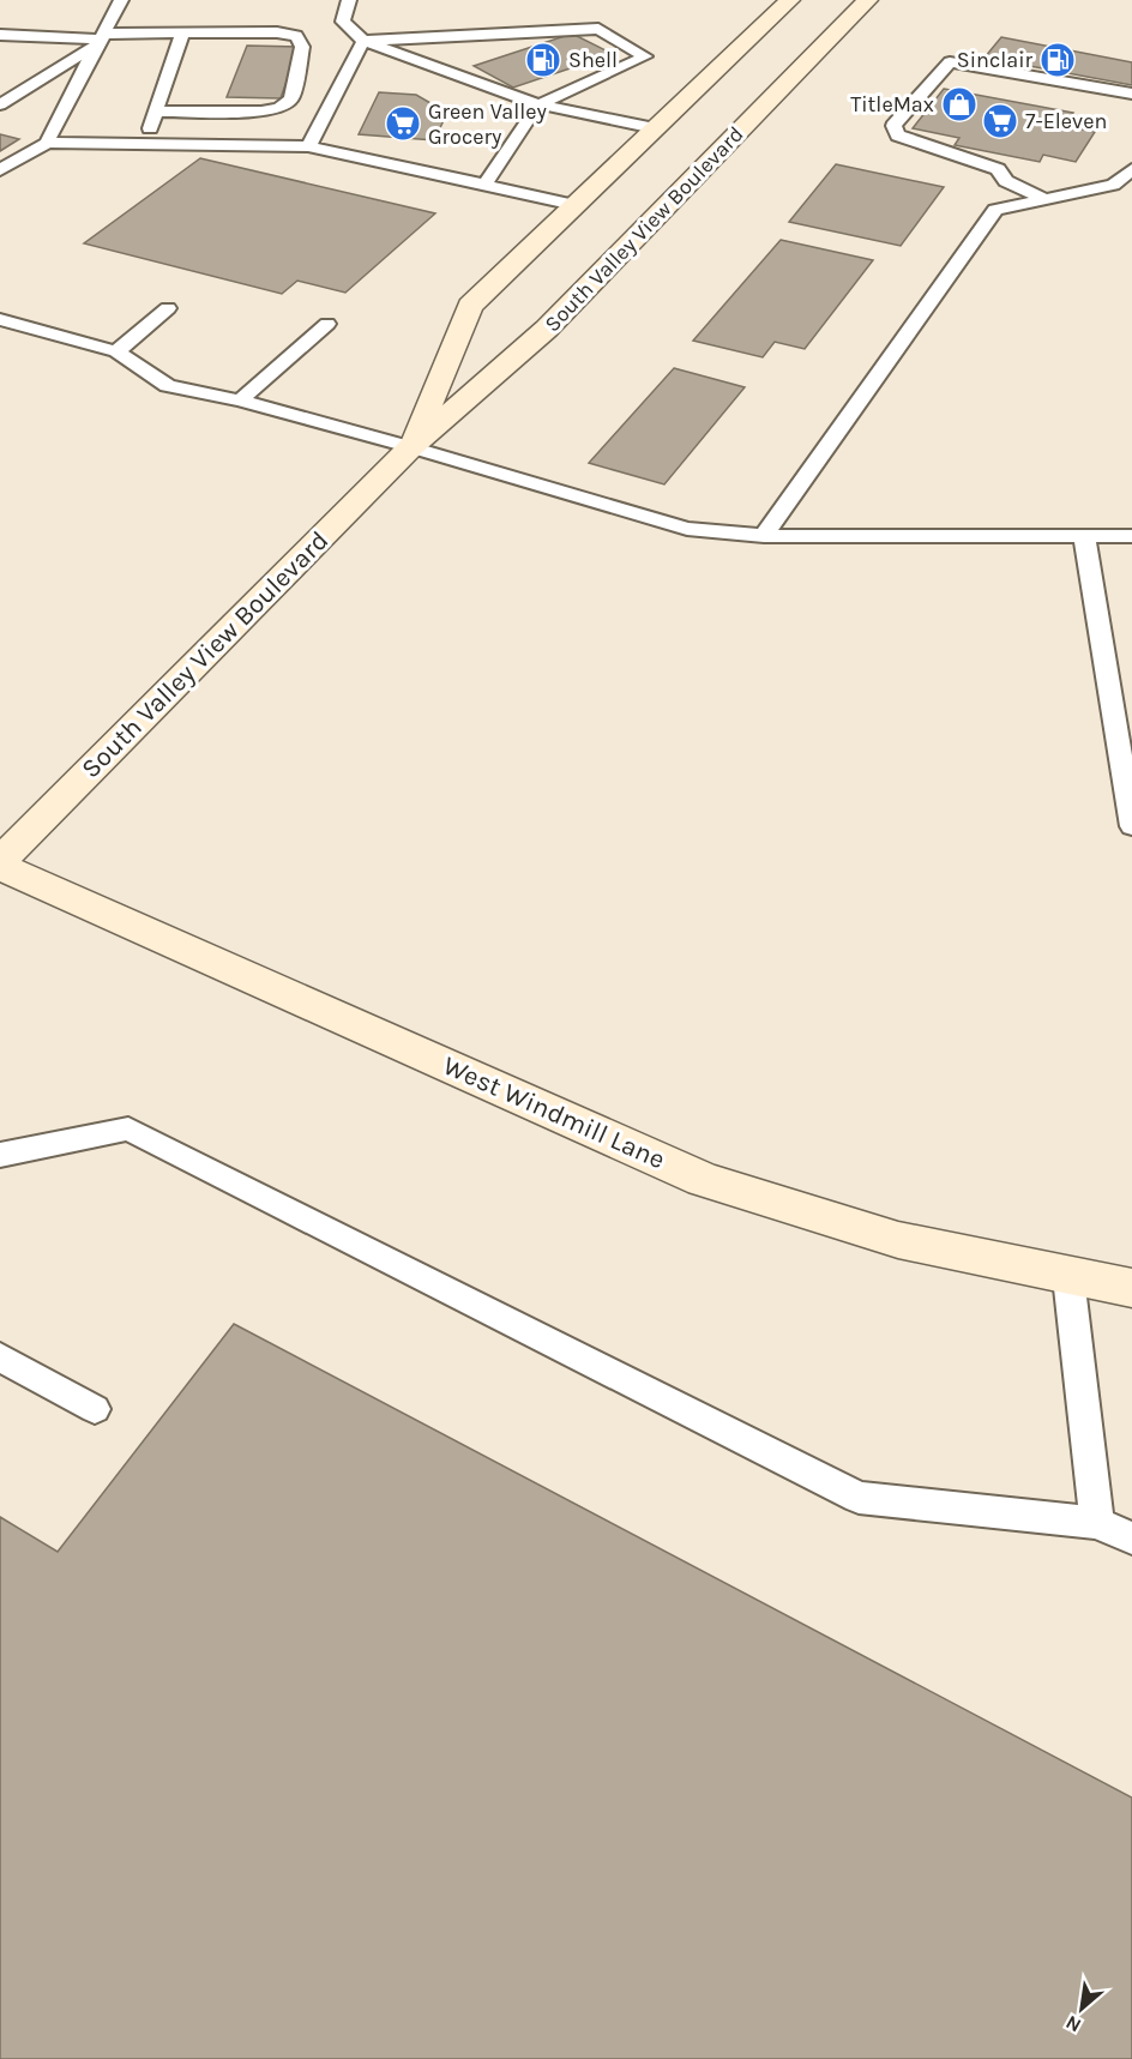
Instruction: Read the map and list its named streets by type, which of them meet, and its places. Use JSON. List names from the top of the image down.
{
  "streets": {
    "main road": ["South Valley View Boulevard", "West Windmill Lane"]
  },
  "places": {
    "fuel station": ["Shell", "Sinclair"],
    "shop": ["TitleMax"],
    "supermarket": ["7-Eleven", "Green Valley Grocery"]
  },
  "north": "bottom left"
}
